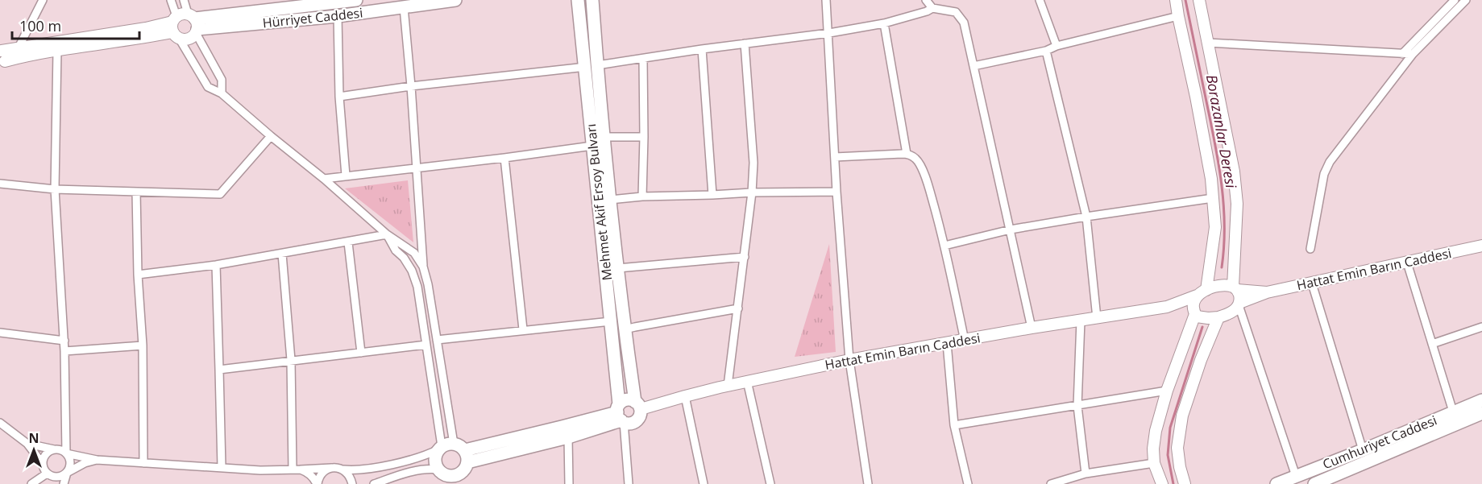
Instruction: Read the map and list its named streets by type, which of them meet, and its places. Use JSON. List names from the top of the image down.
{
  "streets": {
    "main road": [
      "Hürriyet Caddesi",
      "Mehmet Akif Ersoy Bulvarı",
      "Hattat Emin Barın Caddesi",
      "Cumhuriyet Caddesi"
    ]
  },
  "crossings": [
    ["Mehmet Akif Ersoy Bulvarı", "Hattat Emin Barın Caddesi"]
  ],
  "water": ["Borazanlar Deresi"],
  "scale_bar": "100 m",
  "north": "top"
}
